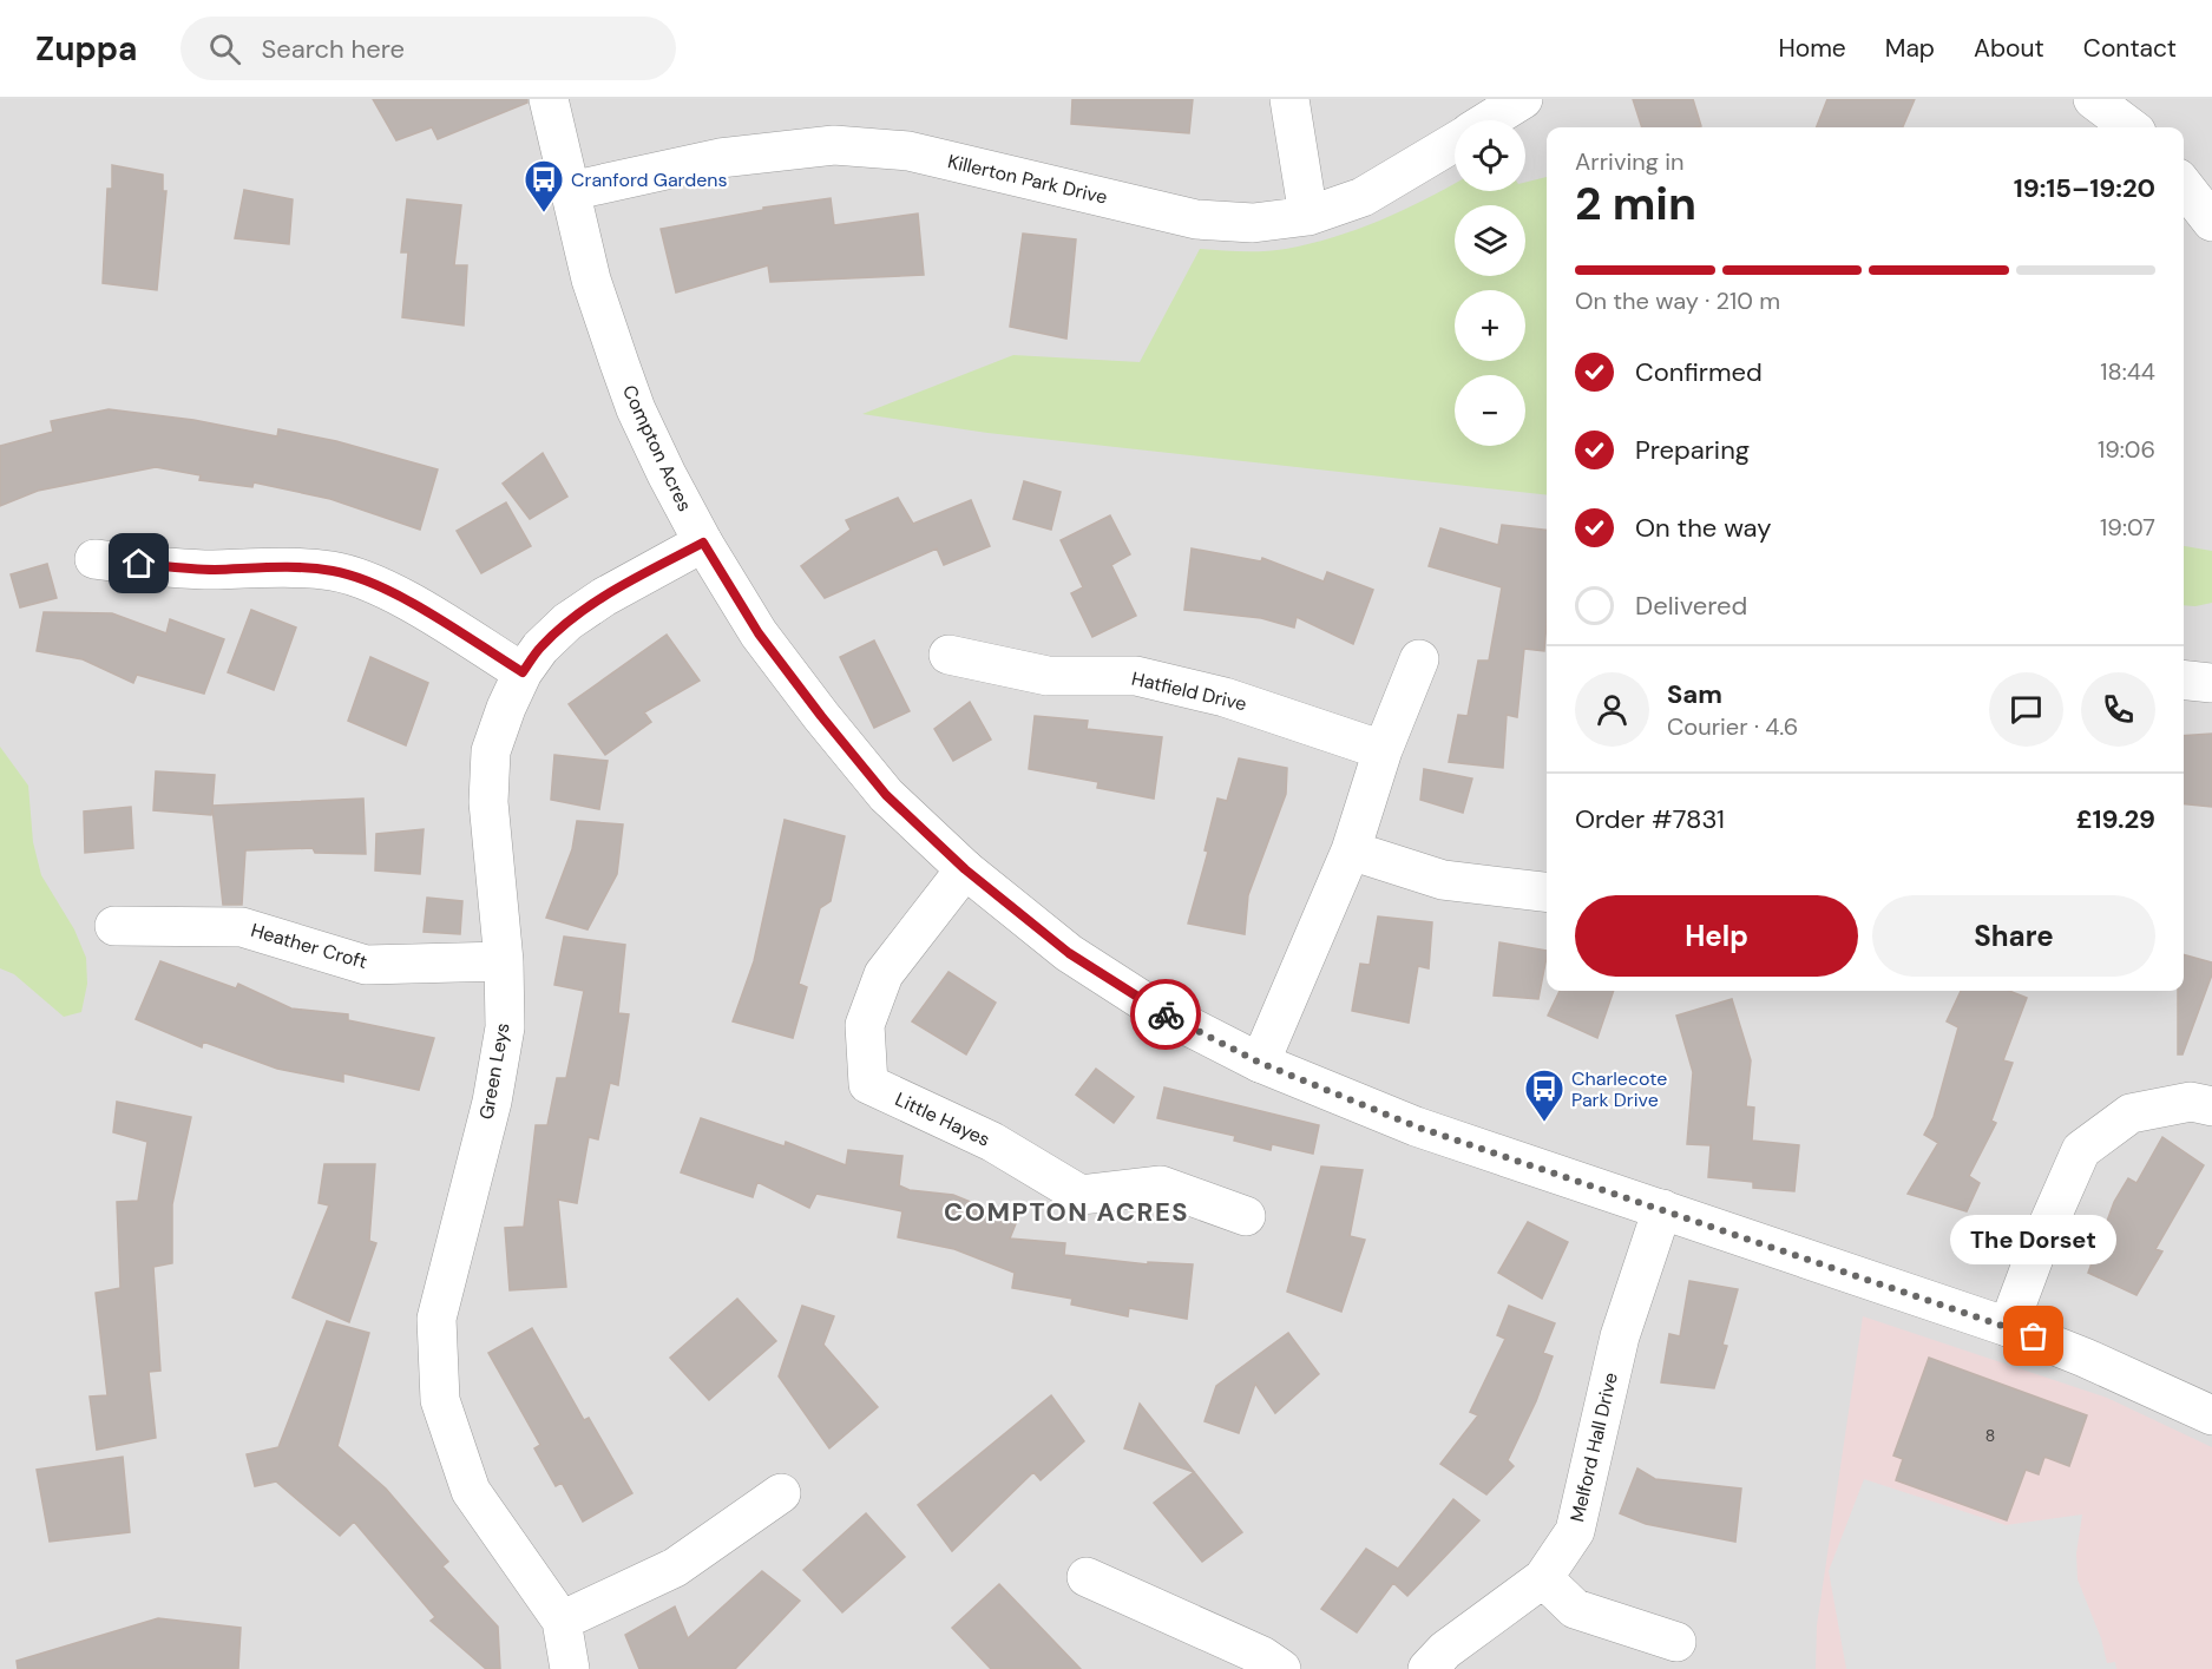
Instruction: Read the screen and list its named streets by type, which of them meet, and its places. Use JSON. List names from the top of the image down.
{
  "streets": {
    "street": [
      "Killerton Park Drive",
      "Compton Acres",
      "Hatfield Drive",
      "Heather Croft",
      "Green Leys",
      "Little Hayes",
      "Melford Hall Drive"
    ]
  },
  "crossings": [
    ["Killerton Park Drive", "Compton Acres"],
    ["Compton Acres", "Green Leys"],
    ["Compton Acres", "Little Hayes"],
    ["Compton Acres", "Melford Hall Drive"],
    ["Heather Croft", "Green Leys"]
  ],
  "districts": ["COMPTON ACRES"],
  "places": {
    "bus stop": ["Cranford Gardens", "Charlecote Park Drive"],
    "other": ["The Dorset"]
  },
  "house_numbers": ["8"],
  "page": {
    "header": "Zuppa",
    "search": "Search here",
    "nav": [
      "Home",
      "Map",
      "About",
      "Contact"
    ],
    "map_buttons": ["+", "−"],
    "heading": ["2 min", "Arriving in", "19:15–19:20"],
    "panel": [
      "Sam",
      "Courier · 4.6",
      "Order #7831",
      "£19.29"
    ],
    "bar": "On the way · 210 m",
    "list": [
      ["Confirmed", "18:44"],
      ["Preparing", "19:06"],
      ["On the way", "19:07"],
      "Delivered"
    ],
    "buttons": ["Help", "Share"],
    "bubble": "The Dorset"
  }
}
